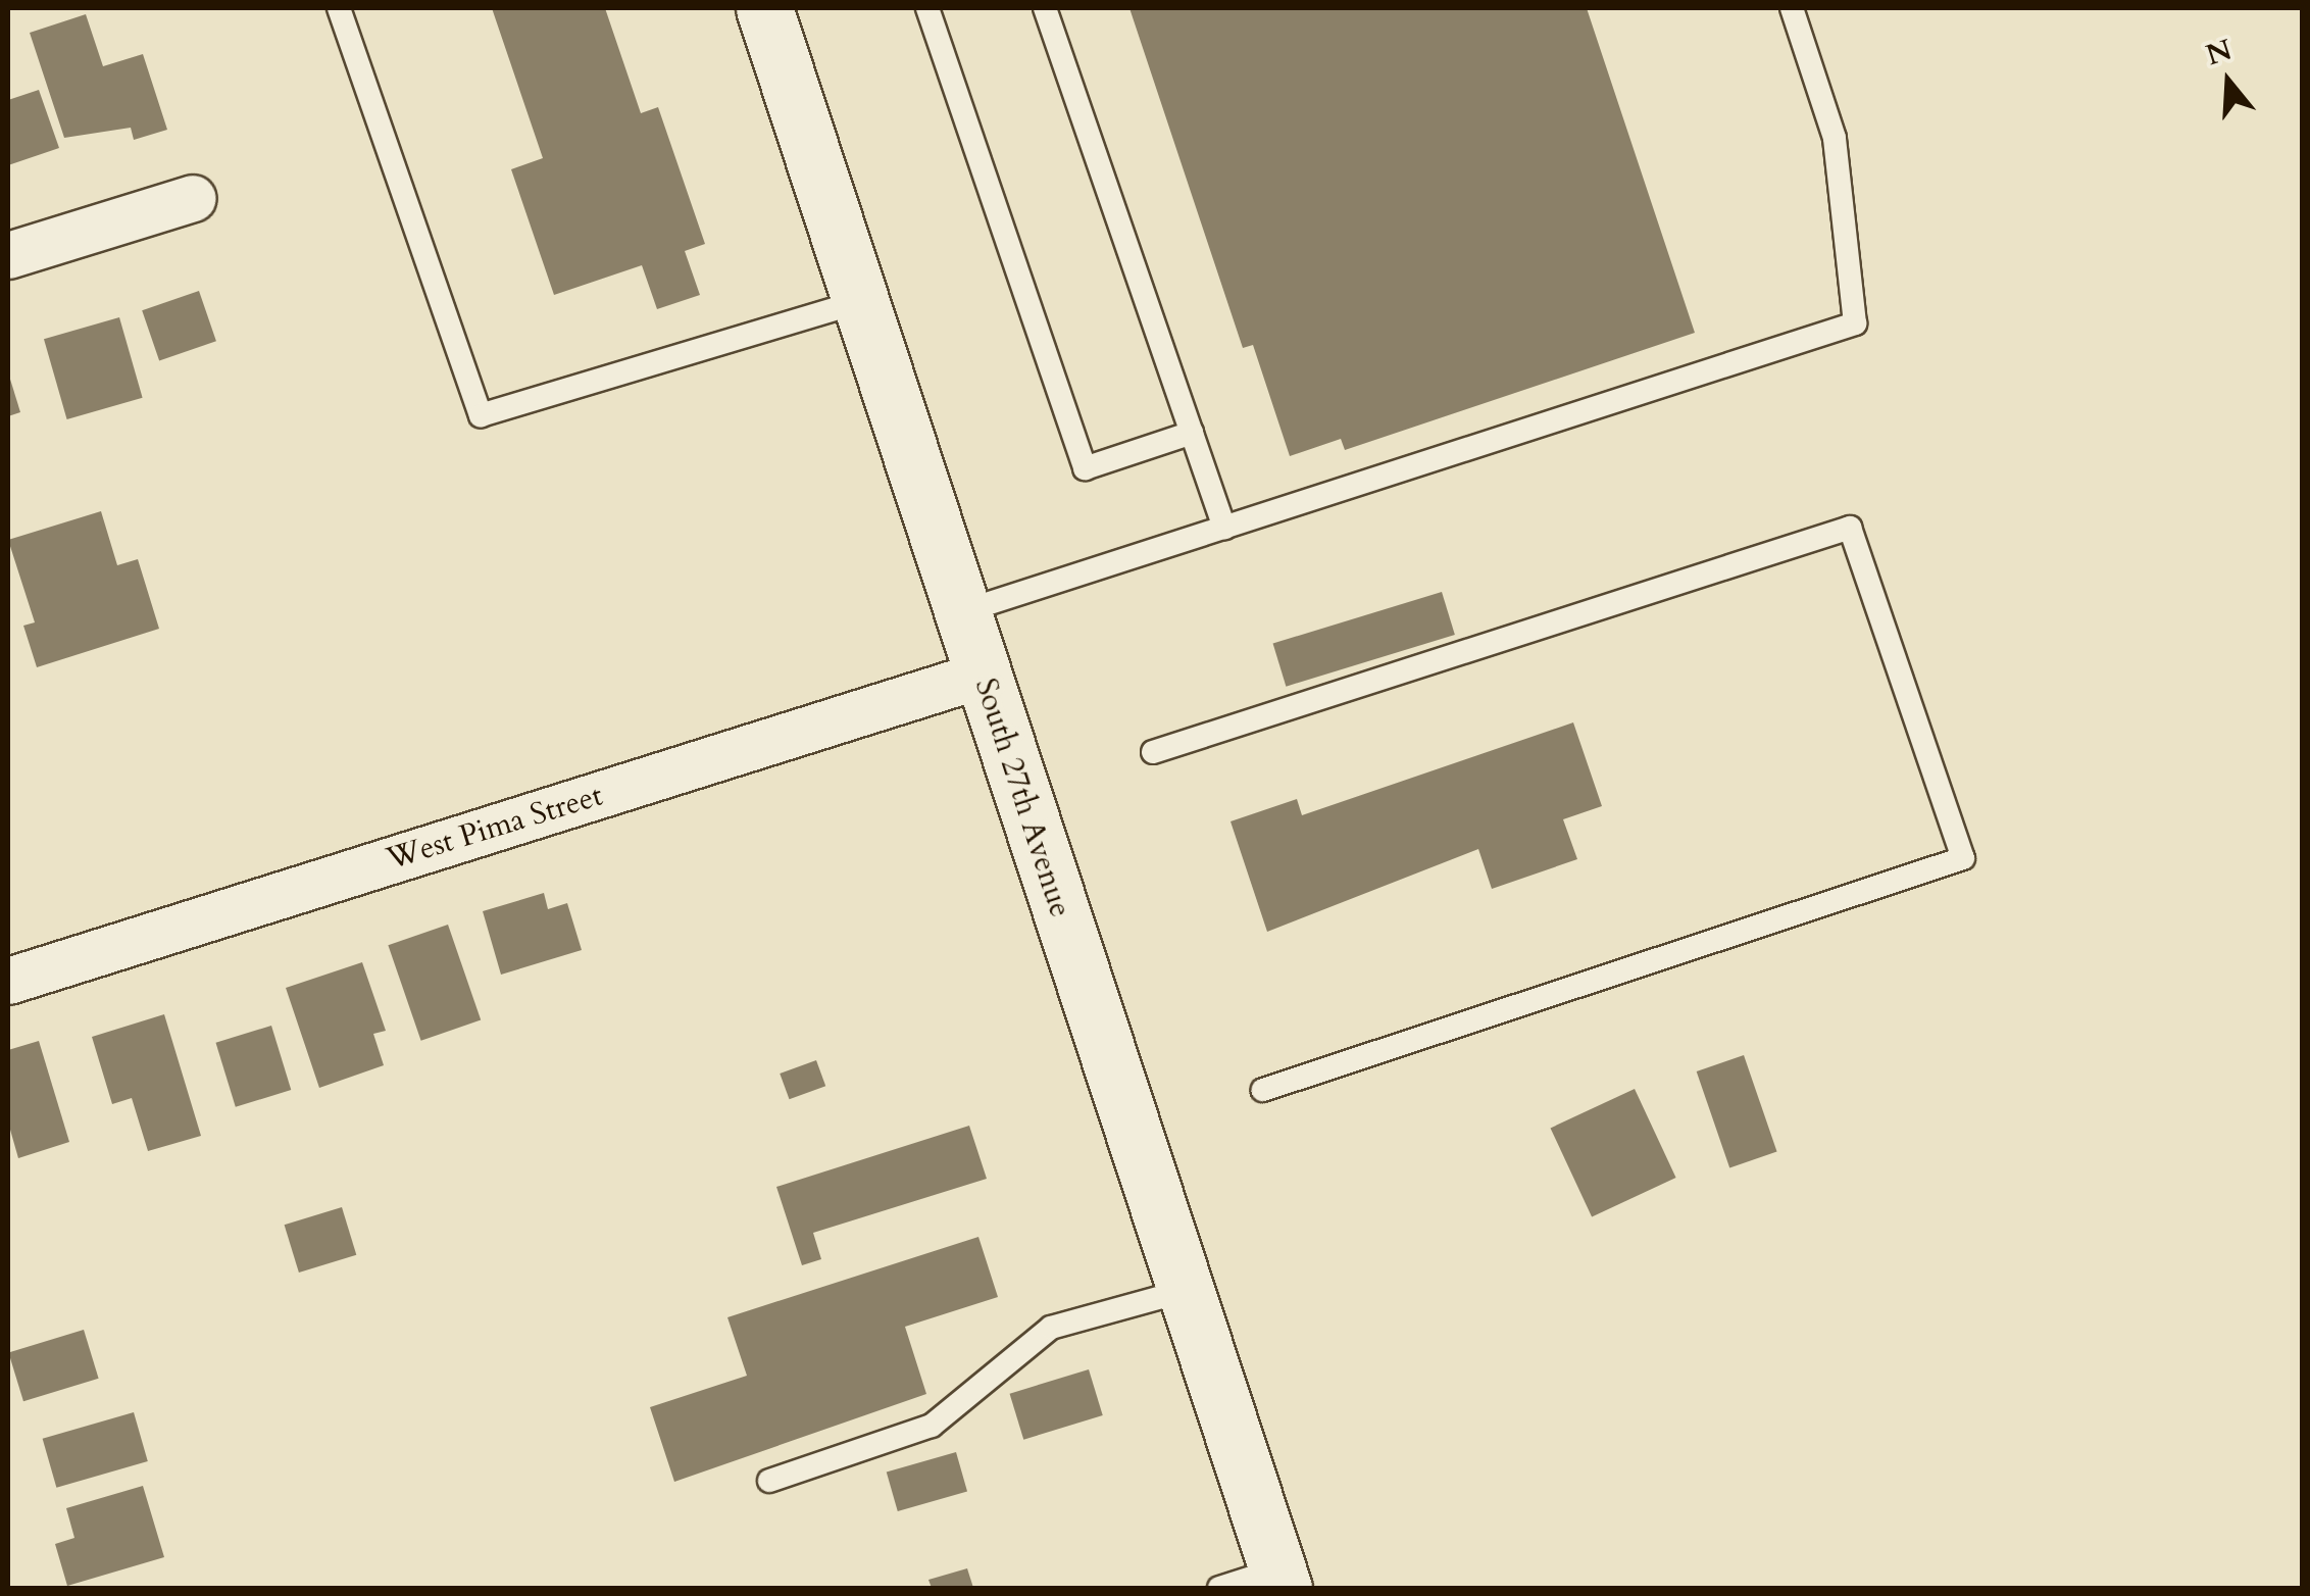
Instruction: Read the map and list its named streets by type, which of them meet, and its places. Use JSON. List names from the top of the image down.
{
  "streets": {
    "main road": ["South 27th Avenue"],
    "street": ["West Pima Street"]
  },
  "crossings": [
    ["South 27th Avenue", "West Pima Street"]
  ],
  "north": "top"
}
